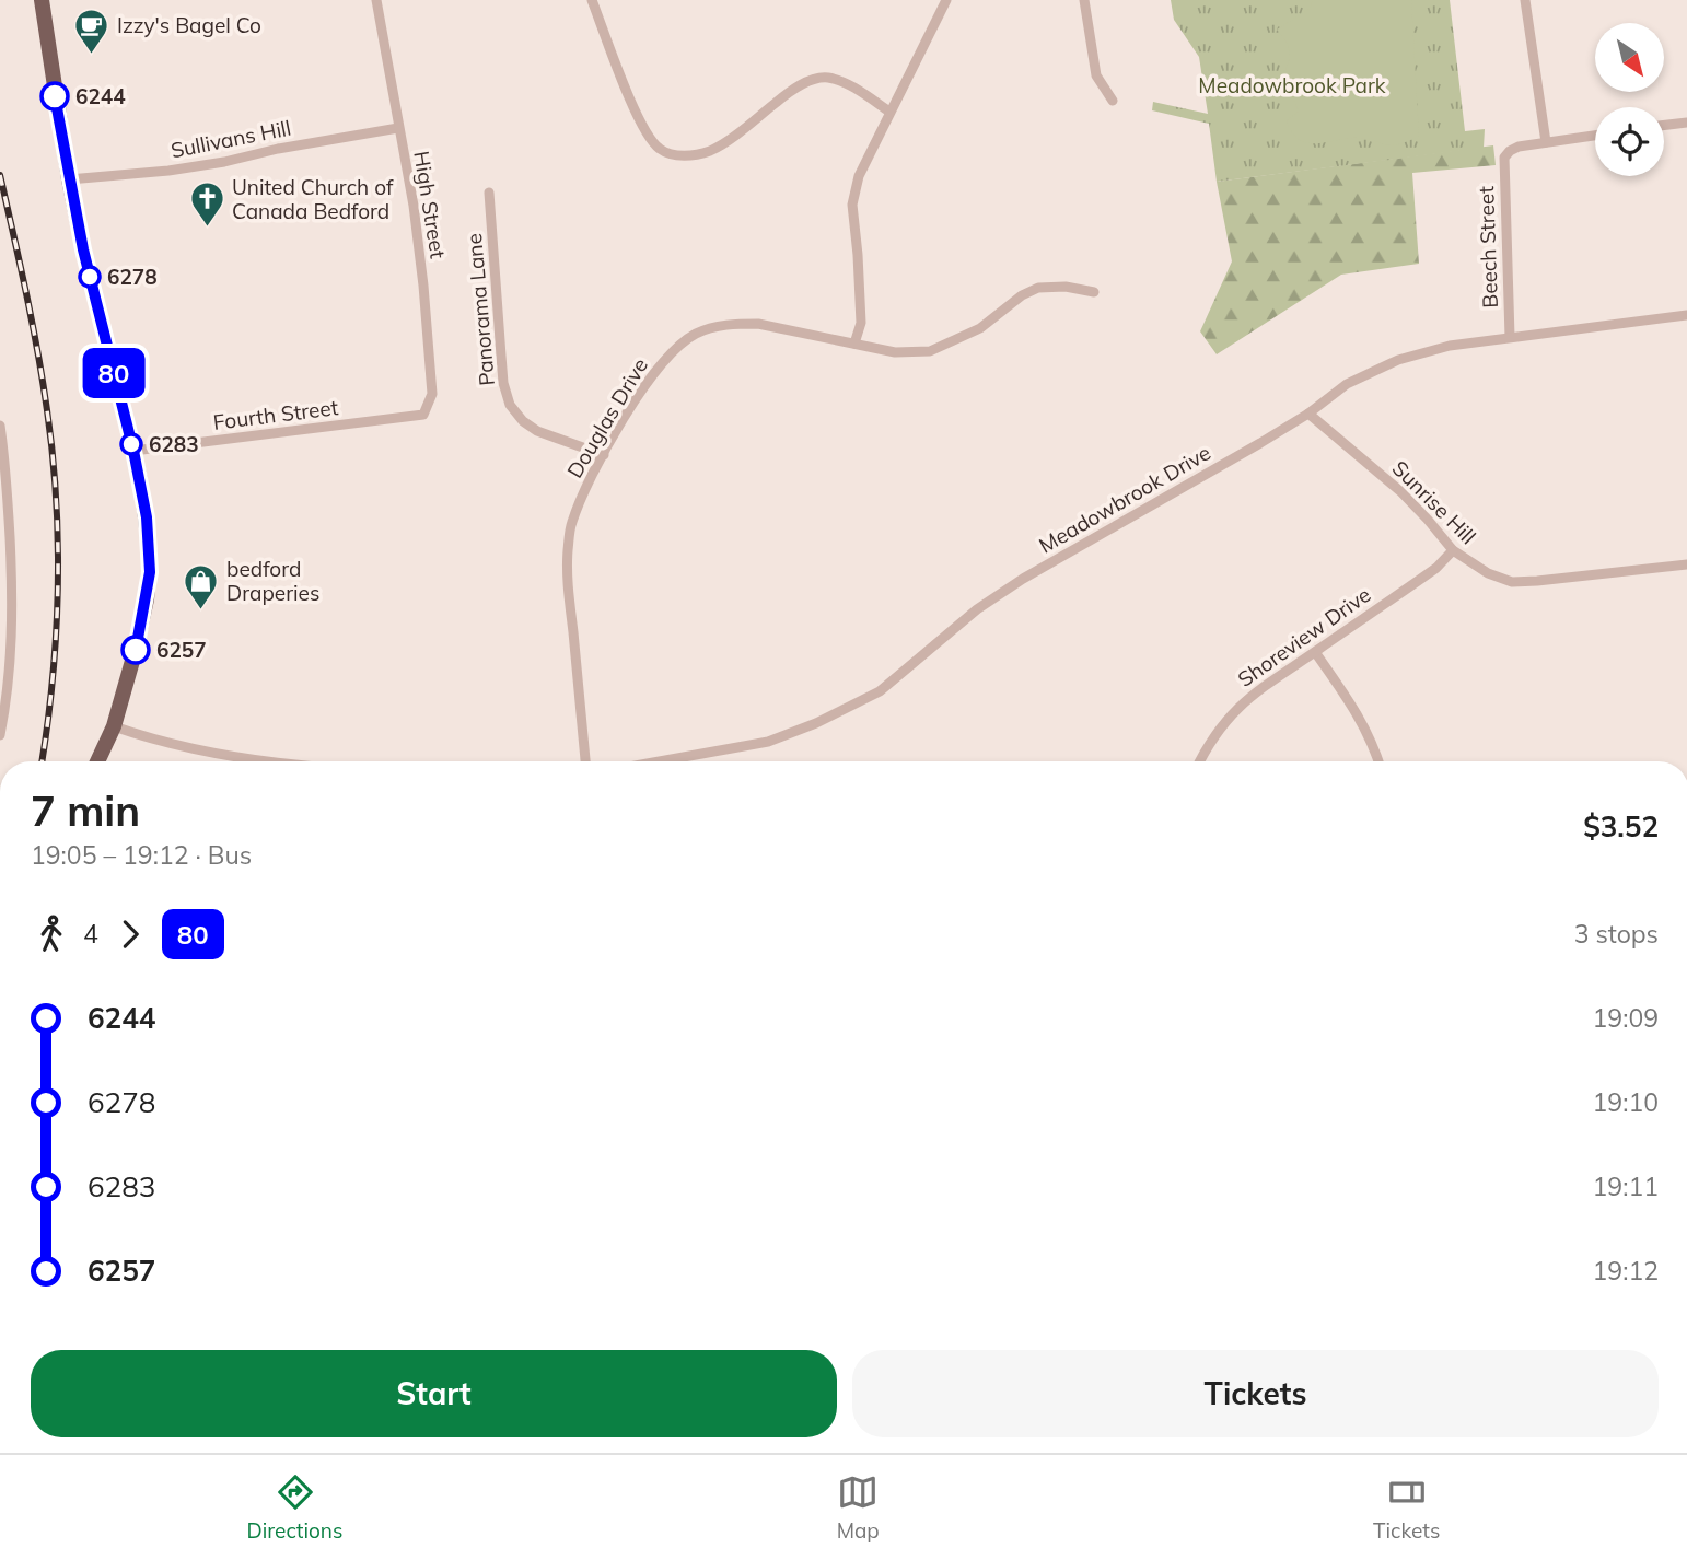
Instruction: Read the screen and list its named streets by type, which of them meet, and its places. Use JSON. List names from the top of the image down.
{
  "streets": {
    "street": [
      "Sullivans Hill",
      "High Street",
      "Beech Street",
      "Panorama Lane",
      "Fourth Street",
      "Douglas Drive",
      "Meadowbrook Drive",
      "Sunrise Hill",
      "Shoreview Drive"
    ]
  },
  "crossings": [
    ["Sullivans Hill", "High Street"],
    ["High Street", "Fourth Street"],
    ["Beech Street", "Meadowbrook Drive"],
    ["Panorama Lane", "Douglas Drive"],
    ["Meadowbrook Drive", "Sunrise Hill"],
    ["Sunrise Hill", "Shoreview Drive"]
  ],
  "parks": ["Meadowbrook Park"],
  "places": {
    "cafe": ["Izzy's Bagel Co"],
    "other": [
      "6244",
      "6278",
      "6283",
      "6257"
    ],
    "church": ["United Church of Canada Bedford"],
    "shop": ["bedford Draperies"]
  },
  "lines": ["bus line 80"],
  "north": "bottom right",
  "page": {
    "on_map": "80",
    "heading": ["7 min", "19:05 – 19:12 · Bus", "$3.52"],
    "legs": ["4", "80", "3 stops"],
    "list": [
      {
        "name": "6244",
        "value": "19:09"
      },
      {
        "name": "6278",
        "value": "19:10"
      },
      {
        "name": "6283",
        "value": "19:11"
      },
      {
        "name": "6257",
        "value": "19:12"
      }
    ],
    "buttons": ["Start", "Tickets"],
    "tabs": ["Directions", "Map", "Tickets"]
  }
}
